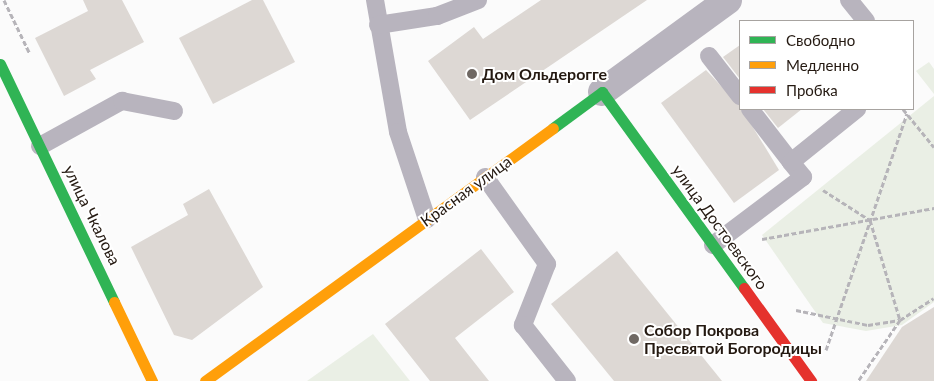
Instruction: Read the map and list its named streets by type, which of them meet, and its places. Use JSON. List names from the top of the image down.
{
  "streets": {
    "street": ["Красная улица", "улица Чкалова", "улица Достоевского"]
  },
  "crossings": [
    ["Красная улица", "улица Достоевского"]
  ],
  "places": ["Дом Ольдерогге", "Собор Покрова Пресвятой Богородицы"],
  "legend": ["Свободно", "Медленно", "Пробка"]
}
